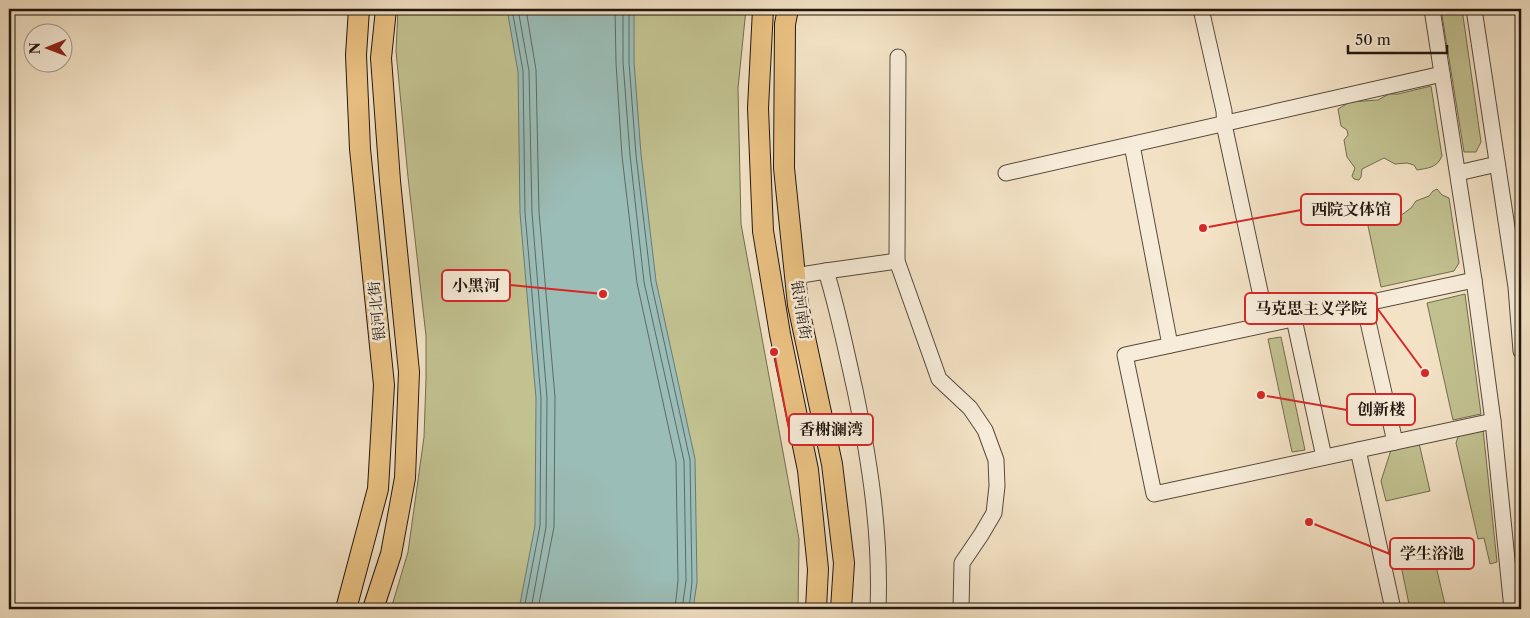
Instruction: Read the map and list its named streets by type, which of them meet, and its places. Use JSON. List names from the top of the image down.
{
  "streets": {
    "main road": ["银河南街", "银河北街"]
  },
  "places": [
    "西院文体馆",
    "小黑河",
    "香榭澜湾",
    "马克思主义学院",
    "创新楼",
    "学生浴池"
  ],
  "scale_bar": "50 m",
  "north": "left"
}
